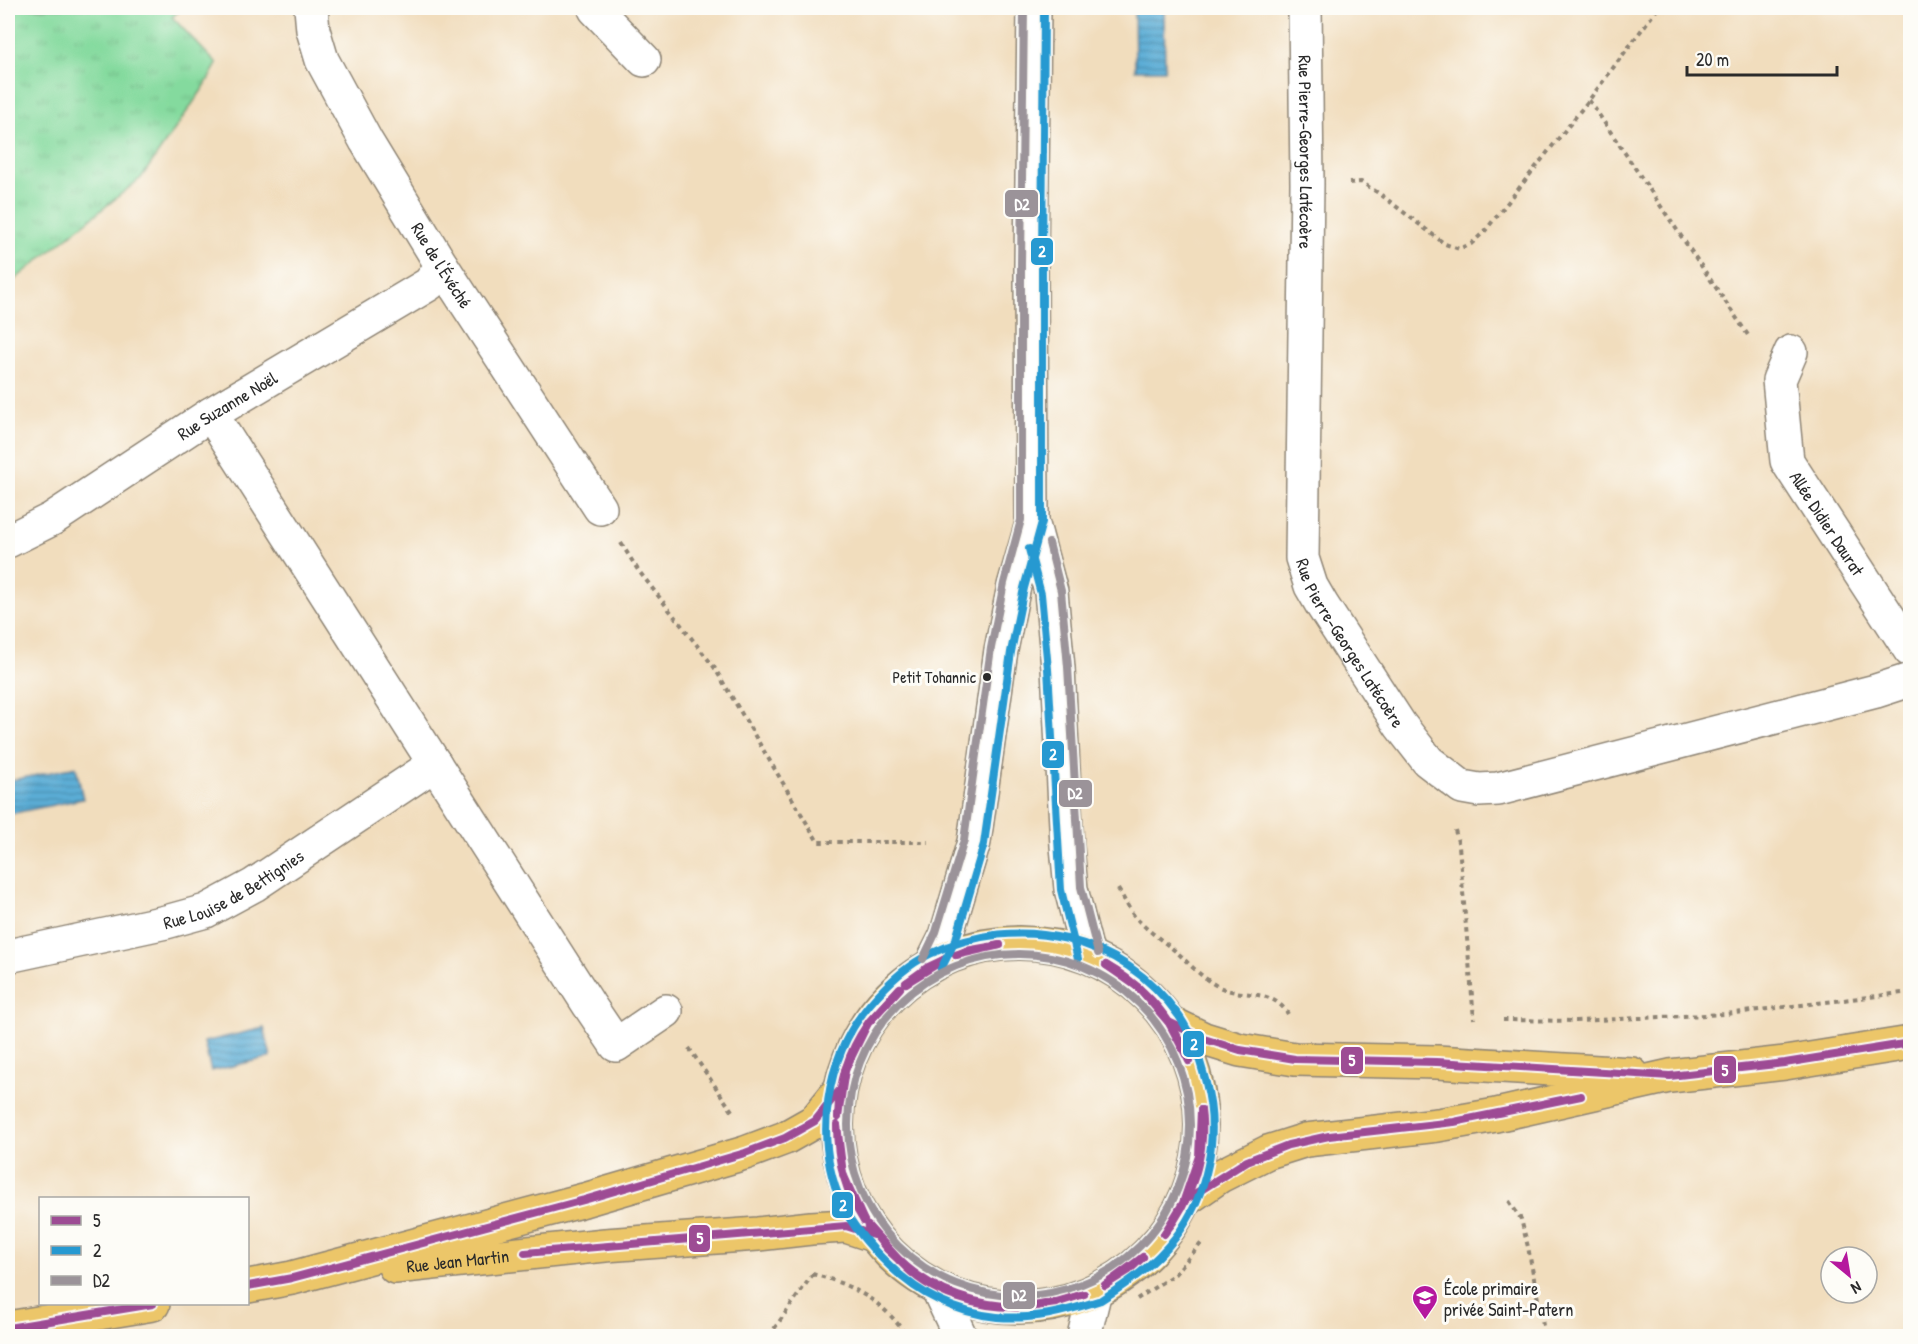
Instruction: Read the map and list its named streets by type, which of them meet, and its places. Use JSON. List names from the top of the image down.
{
  "streets": {
    "main road": ["Rue Jean Martin"],
    "street": [
      "Rue Pierre-Georges Latécoère",
      "Rue de l'Évéché",
      "Rue Suzanne Noël",
      "Allée Didier Daurat",
      "Rue Louise de Bettignies"
    ]
  },
  "crossings": [
    ["Rue de l'Évéché", "Rue Suzanne Noël"]
  ],
  "places": {
    "other": ["Petit Tohannic"],
    "school or university": ["École primaire privée Saint-Patern"]
  },
  "lines": ["transit line 2", "transit line D2", "transit line 5"],
  "legend": ["5", "2", "D2"],
  "scale_bar": "20 m",
  "north": "bottom right"
}
